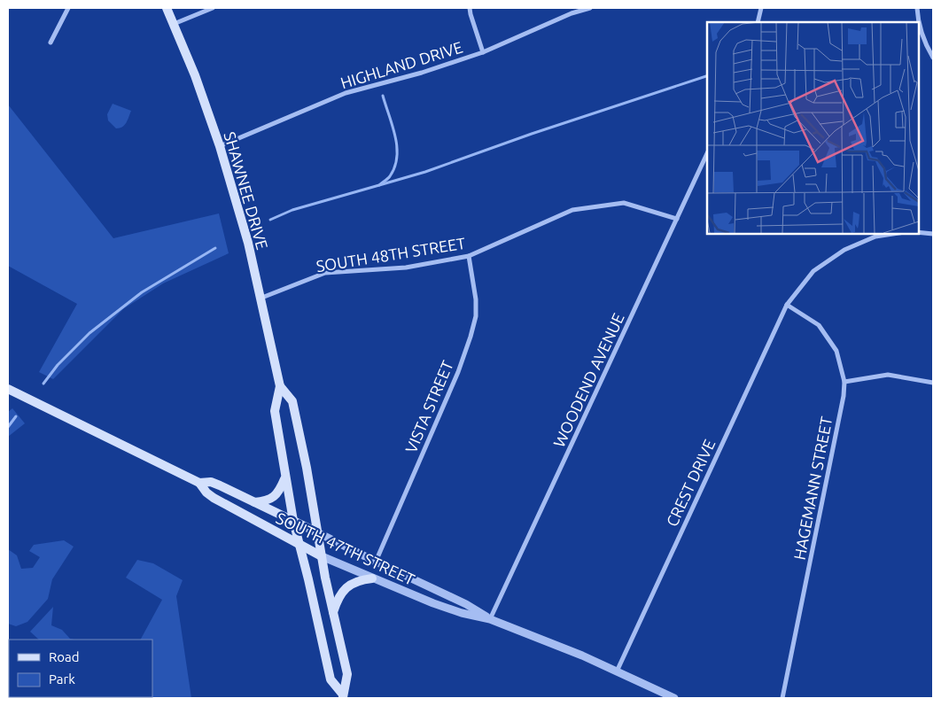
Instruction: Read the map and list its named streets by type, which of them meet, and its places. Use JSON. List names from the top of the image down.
{
  "streets": {
    "main road": ["SHAWNEE DRIVE", "SOUTH 47TH STREET"],
    "street": [
      "HIGHLAND DRIVE",
      "SOUTH 48TH STREET",
      "WOODEND AVENUE",
      "VISTA STREET",
      "CREST DRIVE",
      "HAGEMANN STREET"
    ]
  },
  "crossings": [
    ["HIGHLAND DRIVE", "SHAWNEE DRIVE"],
    ["SHAWNEE DRIVE", "SOUTH 48TH STREET"],
    ["SHAWNEE DRIVE", "SOUTH 47TH STREET"],
    ["SOUTH 48TH STREET", "WOODEND AVENUE"],
    ["SOUTH 48TH STREET", "VISTA STREET"],
    ["WOODEND AVENUE", "SOUTH 47TH STREET"],
    ["VISTA STREET", "SOUTH 47TH STREET"],
    ["CREST DRIVE", "HAGEMANN STREET"],
    ["CREST DRIVE", "SOUTH 47TH STREET"]
  ],
  "legend": ["Road", "Park"]
}
